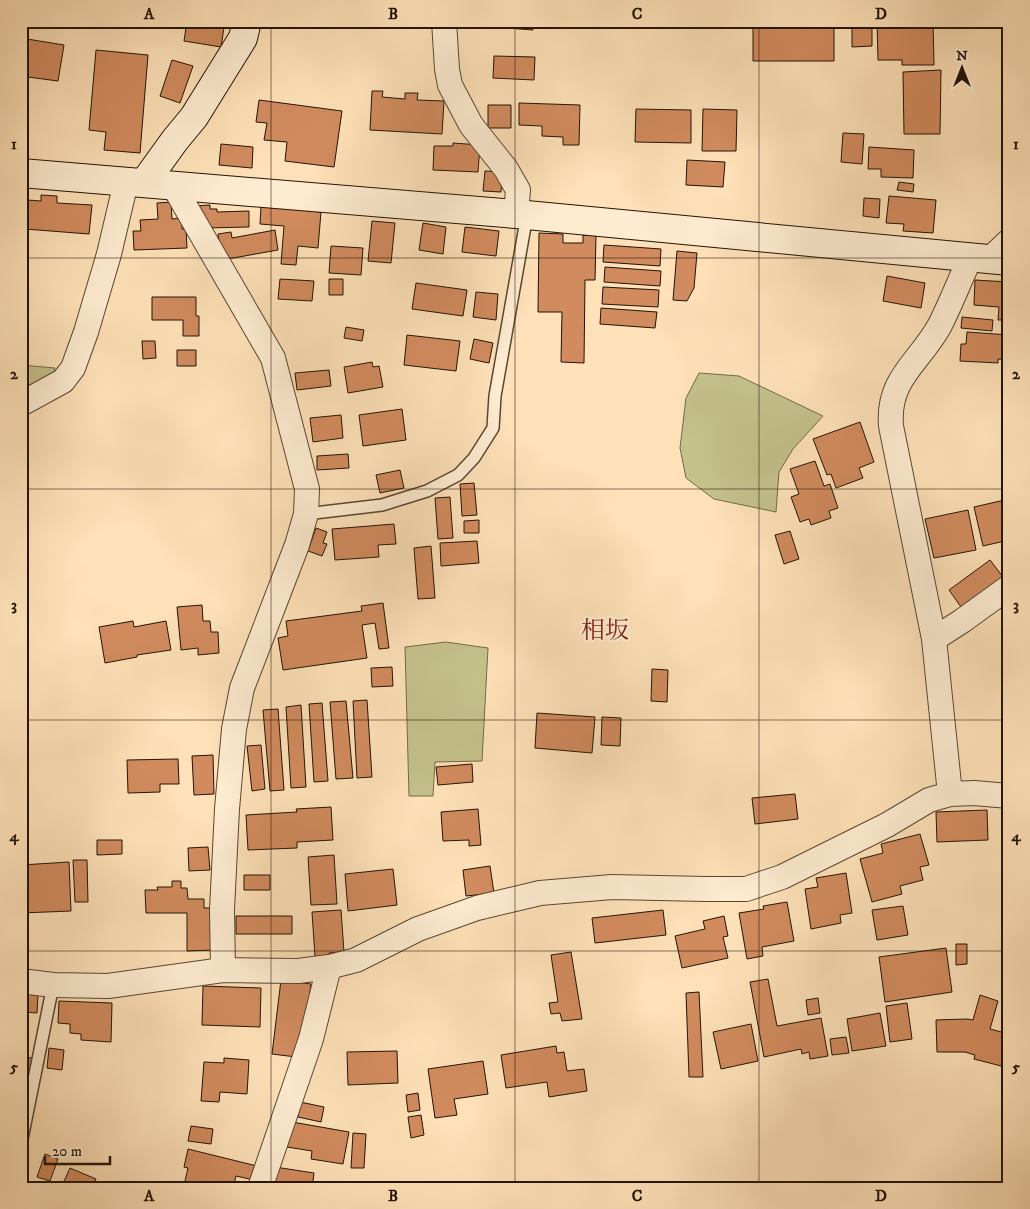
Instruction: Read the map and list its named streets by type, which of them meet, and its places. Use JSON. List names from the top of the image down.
{
  "districts": ["相坂"],
  "scale_bar": "20 m",
  "north": "top",
  "grid": {
    "columns": [
      "A",
      "B",
      "C",
      "D"
    ],
    "rows": [
      "1",
      "2",
      "3",
      "4",
      "5"
    ]
  }
}
